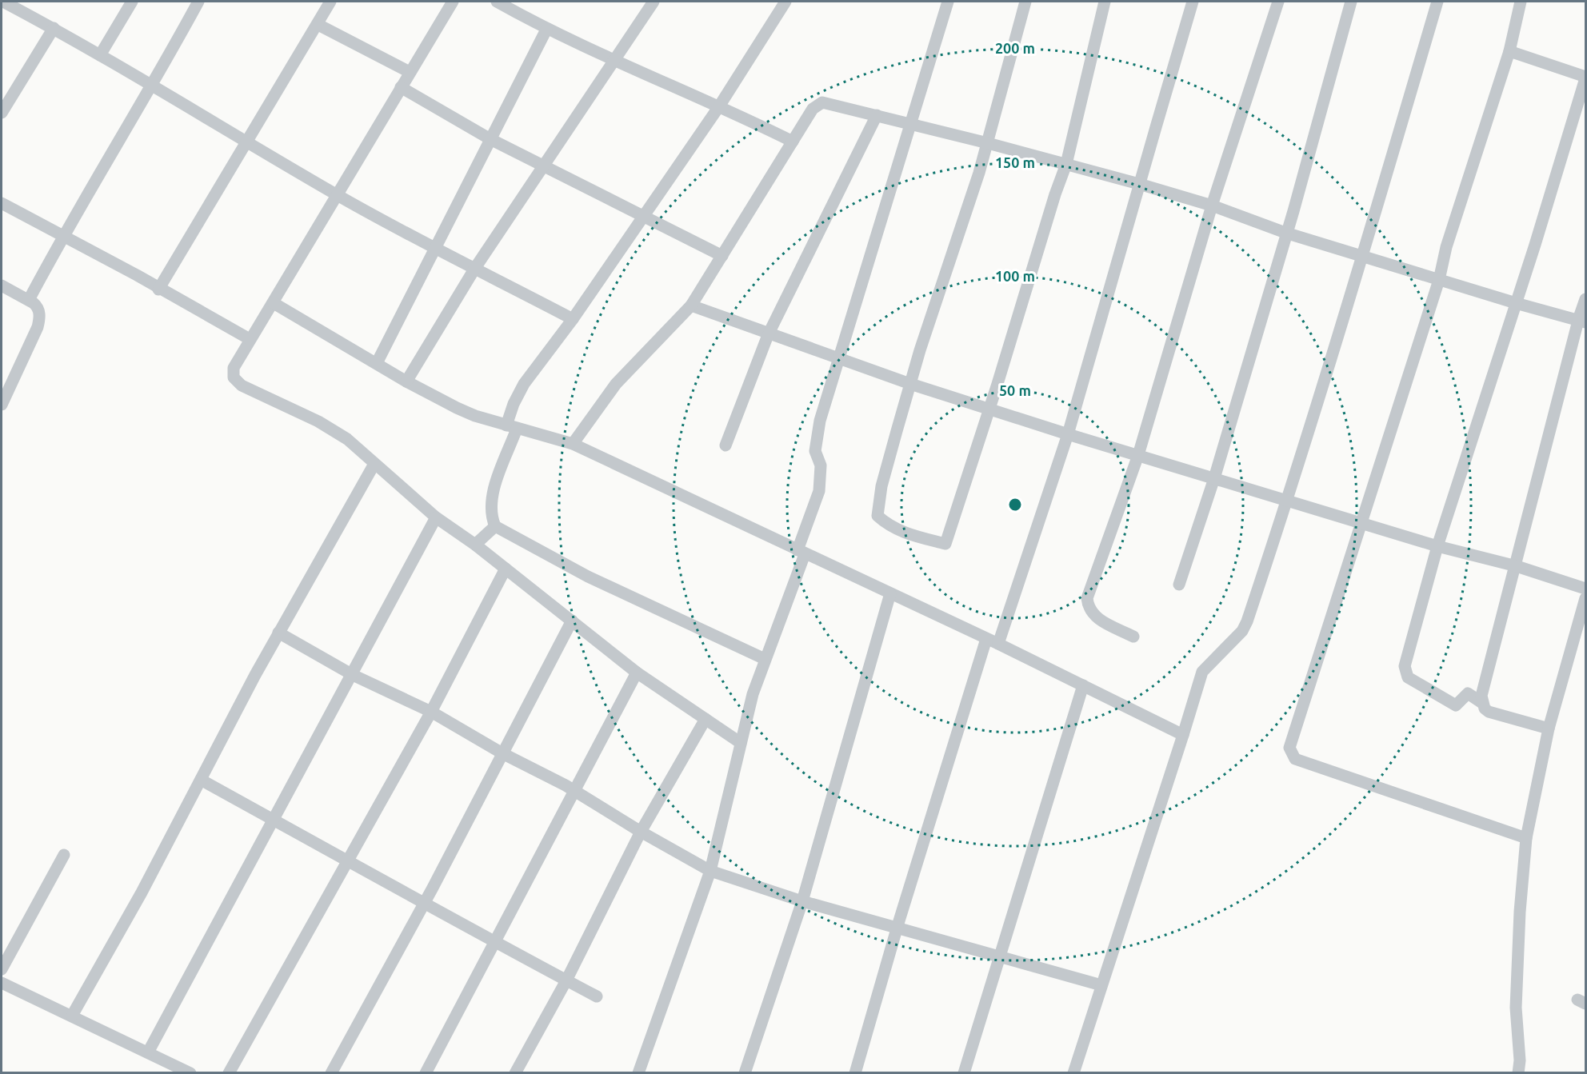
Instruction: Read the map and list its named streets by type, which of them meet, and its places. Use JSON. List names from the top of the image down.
{
  "rings": [
    "200 m",
    "150 m",
    "100 m",
    "50 m"
  ]
}
